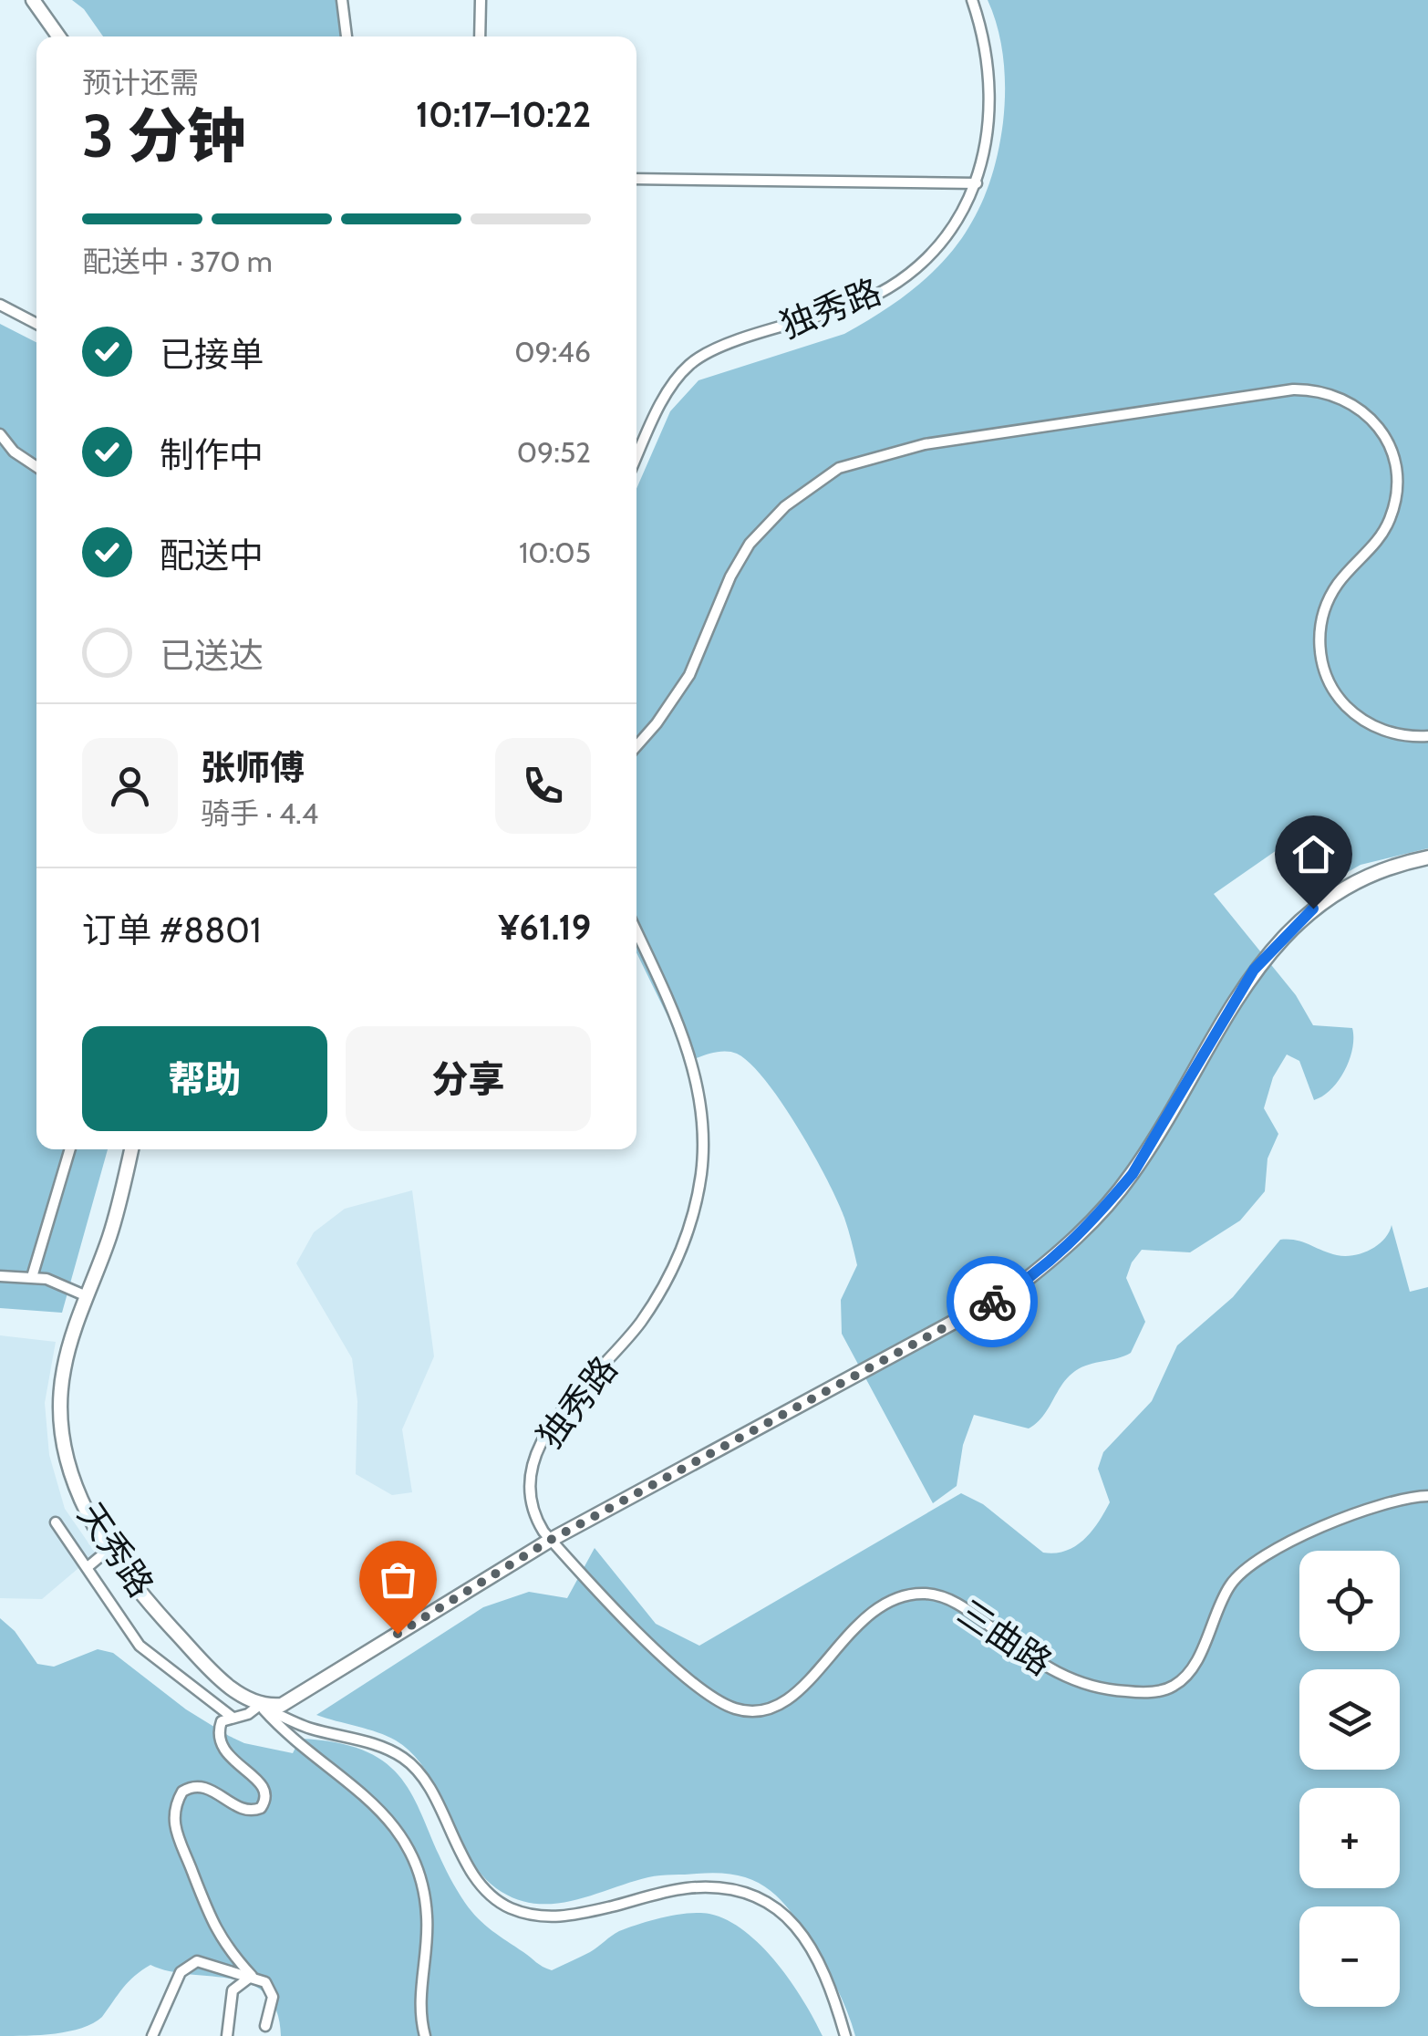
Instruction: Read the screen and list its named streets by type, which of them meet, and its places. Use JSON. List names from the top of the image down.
{
  "streets": {
    "main road": ["天秀路"],
    "street": ["独秀路", "三曲路"]
  },
  "crossings": [
    ["独秀路", "三曲路"]
  ],
  "page": {
    "heading": ["3 分钟", "预计还需", "10:17–10:22"],
    "panel": [
      "张师傅",
      "骑手 · 4.4",
      "订单 #8801",
      "¥61.19"
    ],
    "bar": "配送中 · 370 m",
    "list": [
      ["已接单", "09:46"],
      ["制作中", "09:52"],
      ["配送中", "10:05"],
      "已送达"
    ],
    "buttons": ["帮助", "分享"],
    "map_buttons": ["+", "−"]
  }
}
